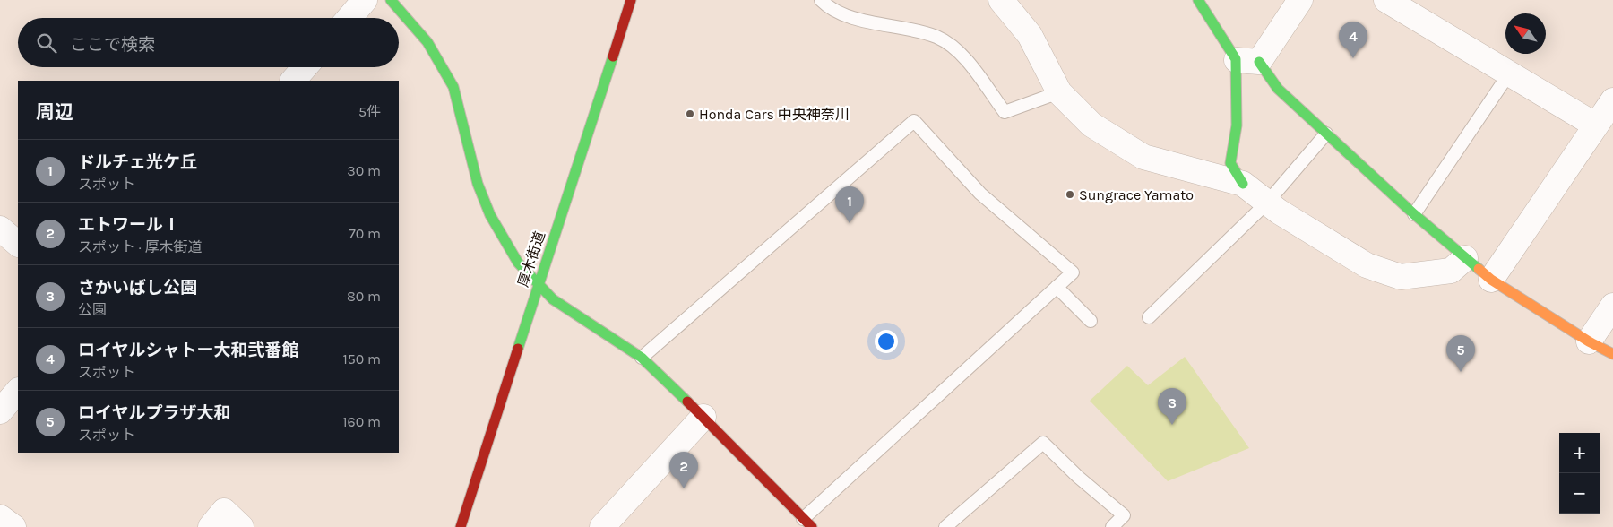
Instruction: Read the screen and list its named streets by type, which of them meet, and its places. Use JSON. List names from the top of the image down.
{
  "streets": {
    "street": ["厚木街道"]
  },
  "places": ["Honda Cars 中央神奈川", "Sungrace Yamato"],
  "north": "top left",
  "page": {
    "search": "ここで検索",
    "pins": [
      "4",
      "1",
      "5",
      "3",
      "2"
    ],
    "heading": ["周辺", "5件"],
    "list": [
      {
        "mark": "1",
        "name": "ドルチェ光ケ丘",
        "note": "スポット",
        "value": "30 m"
      },
      {
        "mark": "2",
        "name": "エトワールⅠ",
        "note": "スポット · 厚木街道",
        "value": "70 m"
      },
      {
        "mark": "3",
        "name": "さかいばし公園",
        "note": "公園",
        "value": "80 m"
      },
      {
        "mark": "4",
        "name": "ロイヤルシャトー大和弐番館",
        "note": "スポット",
        "value": "150 m"
      },
      {
        "mark": "5",
        "name": "ロイヤルプラザ大和",
        "note": "スポット",
        "value": "160 m"
      }
    ],
    "map_buttons": ["+", "−"]
  }
}
